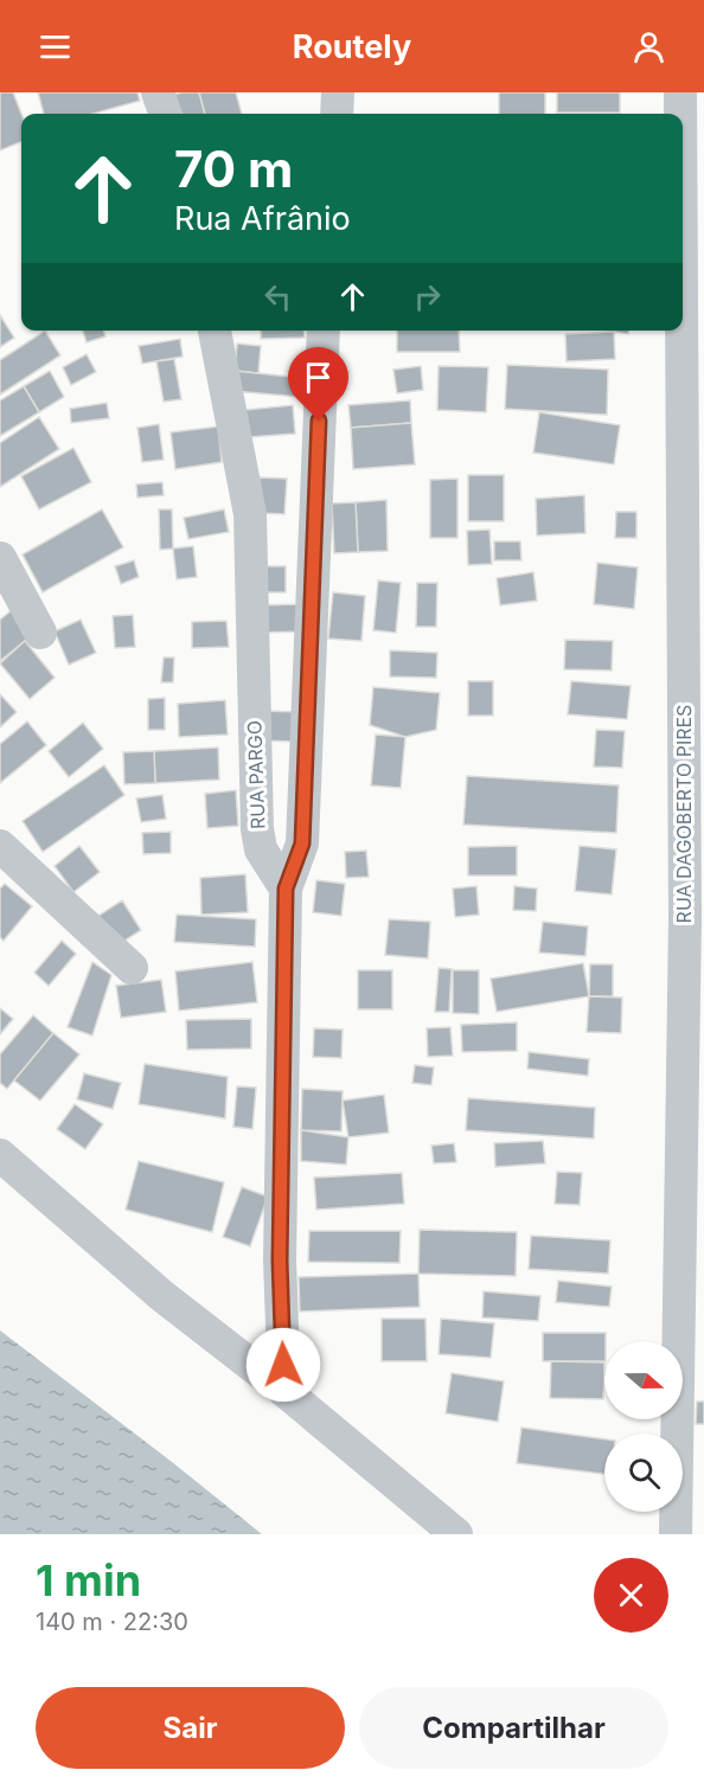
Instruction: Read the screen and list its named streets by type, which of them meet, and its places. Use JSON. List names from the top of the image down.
{
  "streets": {
    "street": ["RUA PARGO", "RUA DAGOBERTO PIRES"]
  },
  "north": "right",
  "page": {
    "header": "Routely",
    "turn": ["70 m", "Rua Afrânio"],
    "heading": ["1 min", "140 m · 22:30"],
    "buttons": ["Sair", "Compartilhar"]
  }
}
